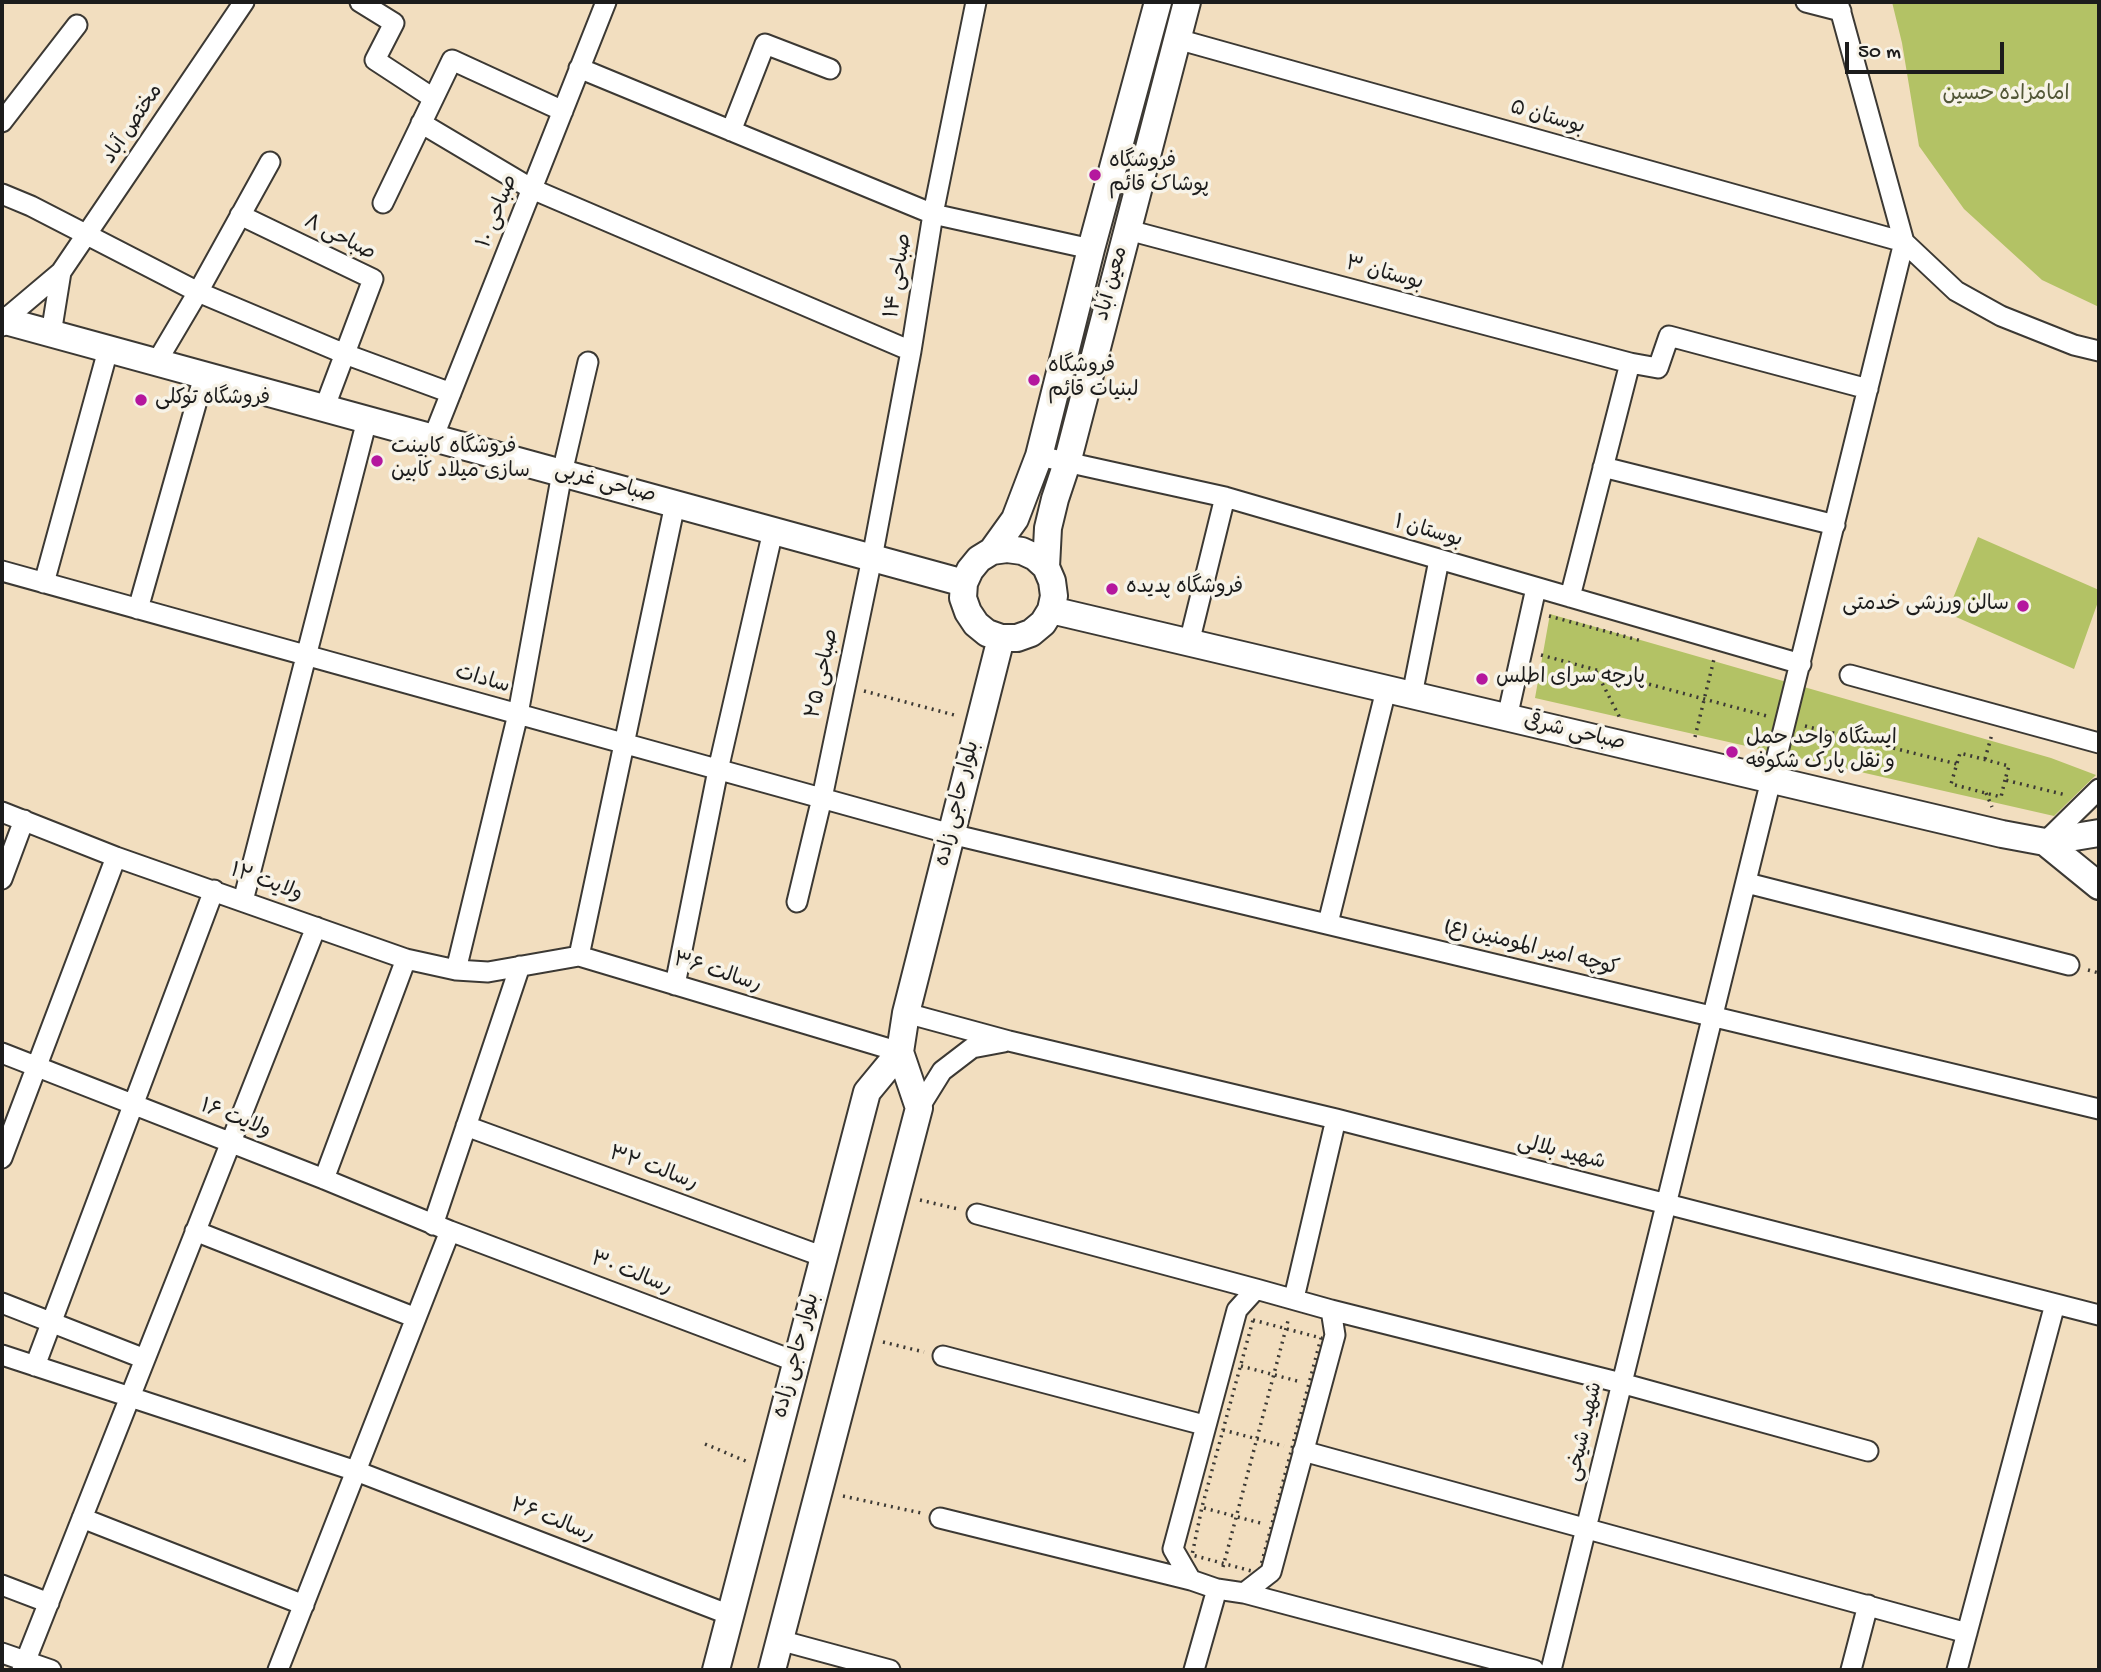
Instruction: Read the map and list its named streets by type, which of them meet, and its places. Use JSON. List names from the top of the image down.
{
  "streets": {
    "street": [
      "بوستان ۵",
      "مختص آباد",
      "صباحی ۱۰",
      "صباحی ۸",
      "بوستان ۳",
      "صباحی ۱۴",
      "معین آباد",
      "صباحی غربی",
      "بوستان ۱",
      "صباحی ۲۵",
      "سادات",
      "صباحی شرقی",
      "بلوار حاجی زاده",
      "ولایت ۱۲",
      "کوچه امیر المومنین (ع)",
      "رسالت ۳۶",
      "ولایت ۱۶",
      "شهید بلالی",
      "رسالت ۳۲",
      "رسالت ۳۰",
      "شهید شیخی",
      "رسالت ۲۶"
    ]
  },
  "crossings": [
    ["بوستان ۵", "معین آباد"],
    ["بوستان ۵", "شهید شیخی"],
    ["صباحی ۱۰", "صباحی غربی"],
    ["صباحی ۸", "صباحی غربی"],
    ["بوستان ۳", "معین آباد"],
    ["بوستان ۳", "شهید شیخی"],
    ["صباحی ۱۴", "صباحی غربی"],
    ["صباحی ۱۴", "صباحی ۲۵"],
    ["معین آباد", "صباحی غربی"],
    ["معین آباد", "بوستان ۱"],
    ["معین آباد", "صباحی شرقی"],
    ["معین آباد", "بلوار حاجی زاده"],
    ["صباحی غربی", "صباحی ۲۵"],
    ["صباحی غربی", "صباحی شرقی"],
    ["صباحی غربی", "بلوار حاجی زاده"],
    ["بوستان ۱", "شهید شیخی"],
    ["صباحی ۲۵", "سادات"],
    ["سادات", "بلوار حاجی زاده"],
    ["سادات", "کوچه امیر المومنین (ع)"],
    ["صباحی شرقی", "بلوار حاجی زاده"],
    ["صباحی شرقی", "شهید شیخی"],
    ["بلوار حاجی زاده", "کوچه امیر المومنین (ع)"],
    ["بلوار حاجی زاده", "رسالت ۳۶"],
    ["بلوار حاجی زاده", "شهید بلالی"],
    ["بلوار حاجی زاده", "رسالت ۳۲"],
    ["بلوار حاجی زاده", "رسالت ۳۰"],
    ["بلوار حاجی زاده", "رسالت ۲۶"],
    ["ولایت ۱۲", "رسالت ۳۶"],
    ["کوچه امیر المومنین (ع)", "شهید شیخی"],
    ["ولایت ۱۶", "رسالت ۳۰"],
    ["شهید بلالی", "شهید شیخی"]
  ],
  "parks": ["امامزاده حسین"],
  "places": [
    "فروشگاه پوشاک قائم",
    "فروشگاه لبنیات قائم",
    "فروشگاه توکلی",
    "فروشگاه کابینت سازی میلاد کابین",
    "فروشگاه پدیده",
    "سالن ورزشی خدمتی",
    "پارچه سرای اطلس",
    "ایستگاه واحد حمل و نقل پارک شکوفه"
  ],
  "scale_bar": "50 m"
}
